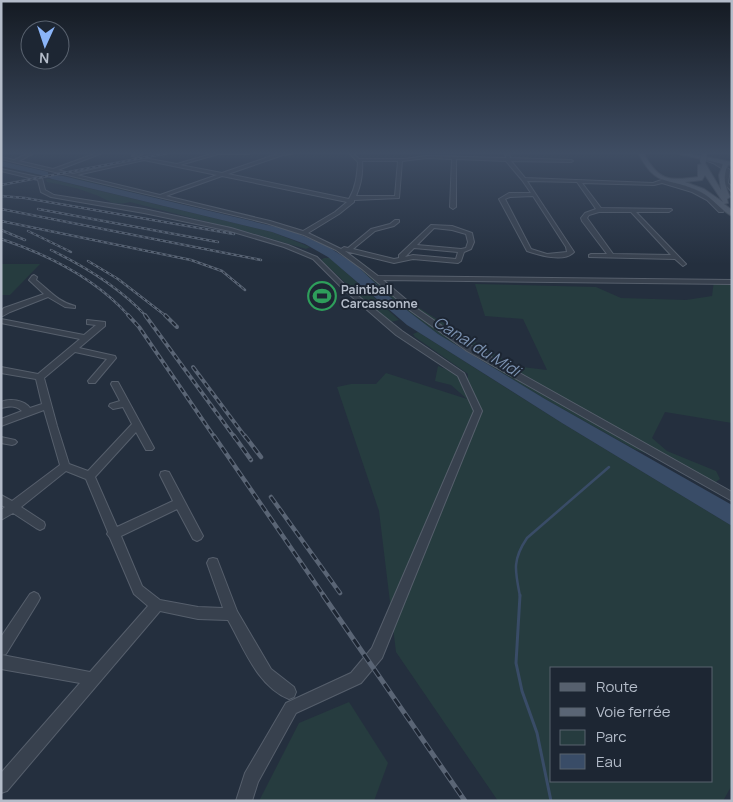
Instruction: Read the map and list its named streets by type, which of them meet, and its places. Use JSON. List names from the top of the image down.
{
  "water": ["Canal du Midi"],
  "places": {
    "sports": ["Paintball Carcassonne"]
  },
  "legend": [
    "Route",
    "Voie ferrée",
    "Parc",
    "Eau"
  ],
  "north": "bottom"
}
